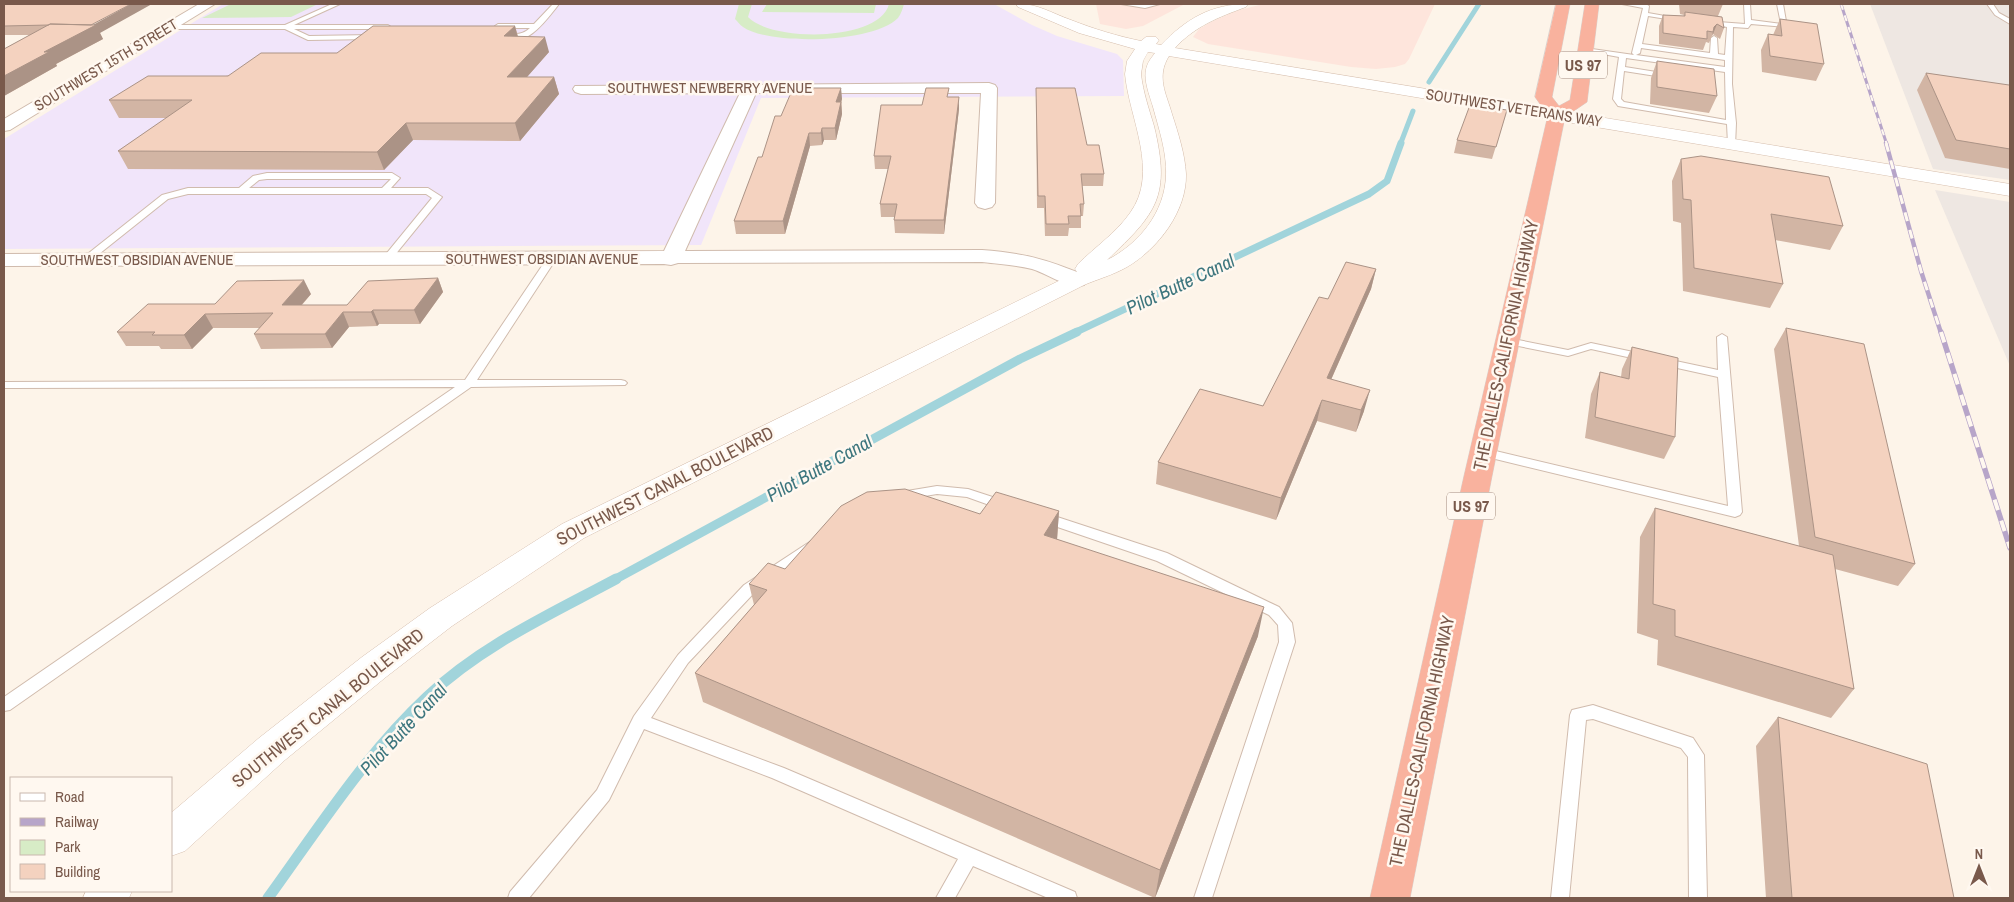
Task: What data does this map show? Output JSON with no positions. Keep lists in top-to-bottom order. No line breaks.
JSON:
{"streets":{"highway":["US 97","THE DALLES-CALIFORNIA HIGHWAY"],"main road":["SOUTHWEST VETERANS WAY","SOUTHWEST CANAL BOULEVARD"],"street":["SOUTHWEST 15TH STREET","SOUTHWEST NEWBERRY AVENUE","SOUTHWEST OBSIDIAN AVENUE"]},"crossings":[["US 97","SOUTHWEST VETERANS WAY"],["US 97","THE DALLES-CALIFORNIA HIGHWAY"],["SOUTHWEST VETERANS WAY","THE DALLES-CALIFORNIA HIGHWAY"],["SOUTHWEST VETERANS WAY","SOUTHWEST CANAL BOULEVARD"],["SOUTHWEST OBSIDIAN AVENUE","SOUTHWEST CANAL BOULEVARD"]],"water":["Pilot Butte Canal"],"legend":["Road","Railway","Park","Building"],"north":"top"}
